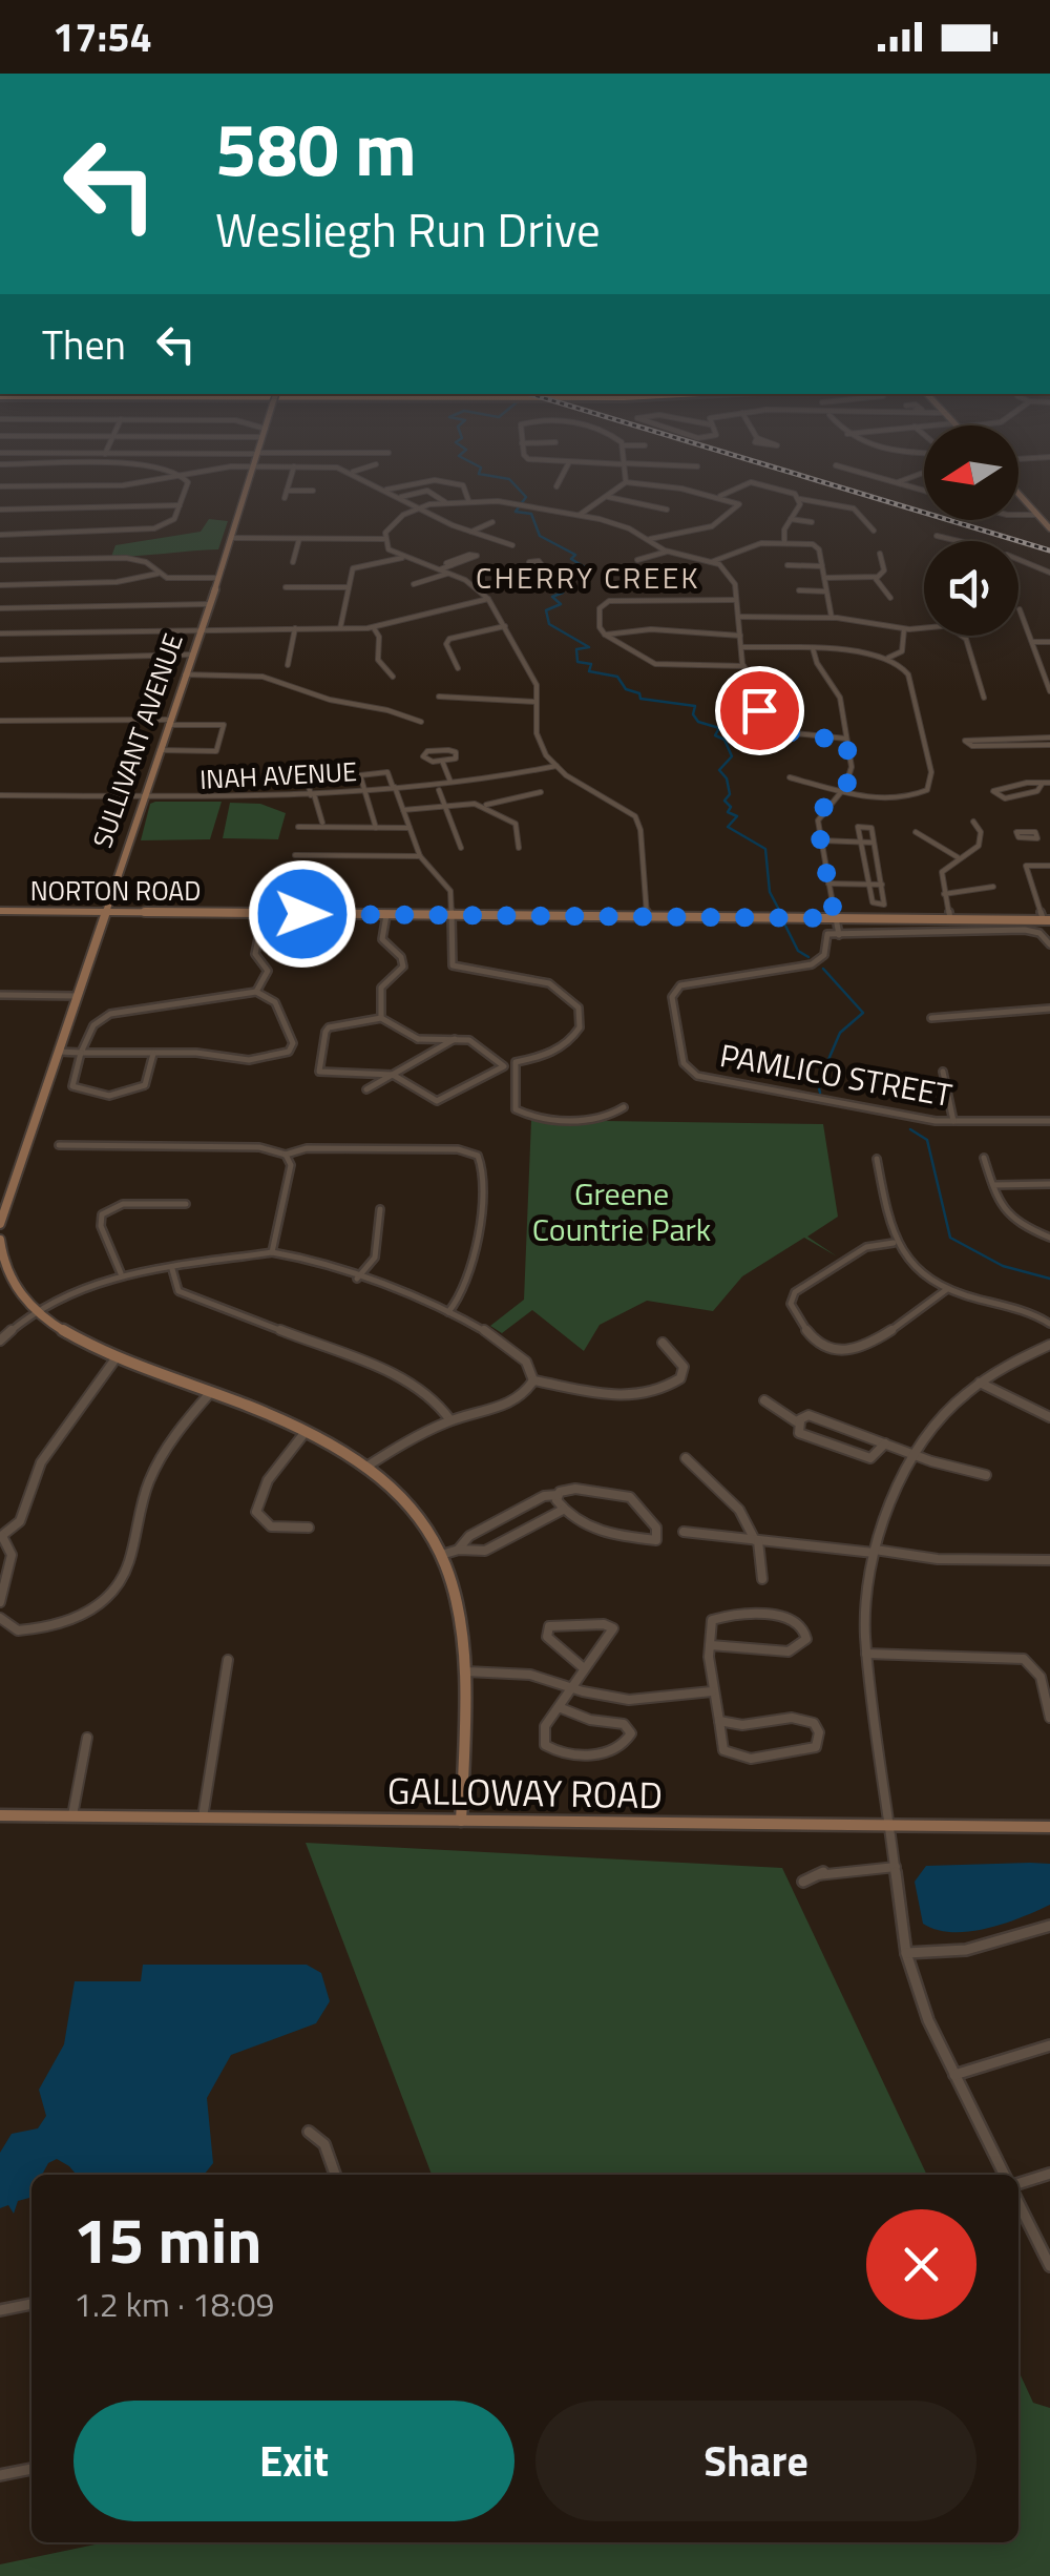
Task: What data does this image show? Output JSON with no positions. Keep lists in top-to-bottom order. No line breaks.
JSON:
{"streets":{"street":["SULLIVANT AVENUE","INAH AVENUE","NORTON ROAD","PAMLICO STREET","GALLOWAY ROAD"]},"crossings":[["SULLIVANT AVENUE","INAH AVENUE"],["SULLIVANT AVENUE","NORTON ROAD"]],"districts":["CHERRY CREEK"],"parks":["Greene Countrie Park"],"north":"left","page":{"status":"17:54","turn":["580 m","Wesliegh Run Drive"],"then":"Then","heading":["15 min","1.2 km · 18:09"],"buttons":["Exit","Share"]}}
